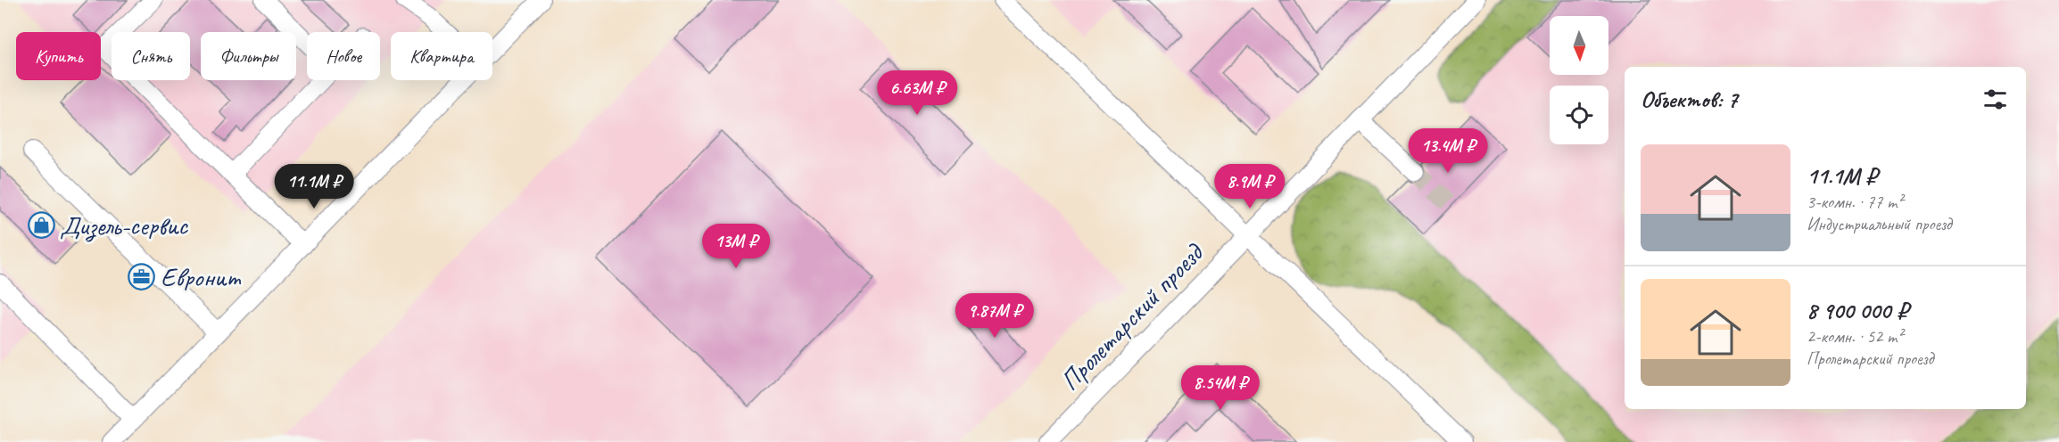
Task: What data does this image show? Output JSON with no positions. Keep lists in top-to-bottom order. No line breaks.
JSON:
{"streets":{"street":["Пролетарский проезд"]},"places":{"shop":["Дизель-сервис"],"office":["Евронит"]},"north":"bottom","page":{"chip":["Купить","Снять","Фильтры","Новое","Квартира"],"heading":"Объектов: 7","price":["6.63M ₽","13.4M ₽","11.1M ₽","8.9M ₽","13M ₽","9.87M ₽","8.54M ₽"],"list":[{"name":"11.1M ₽","note":"3-комн. · 77 m² · Индустриальный проезд"},{"name":"8 900 000 ₽","note":"2-комн. · 52 m² · Пролетарский проезд"}]}}
